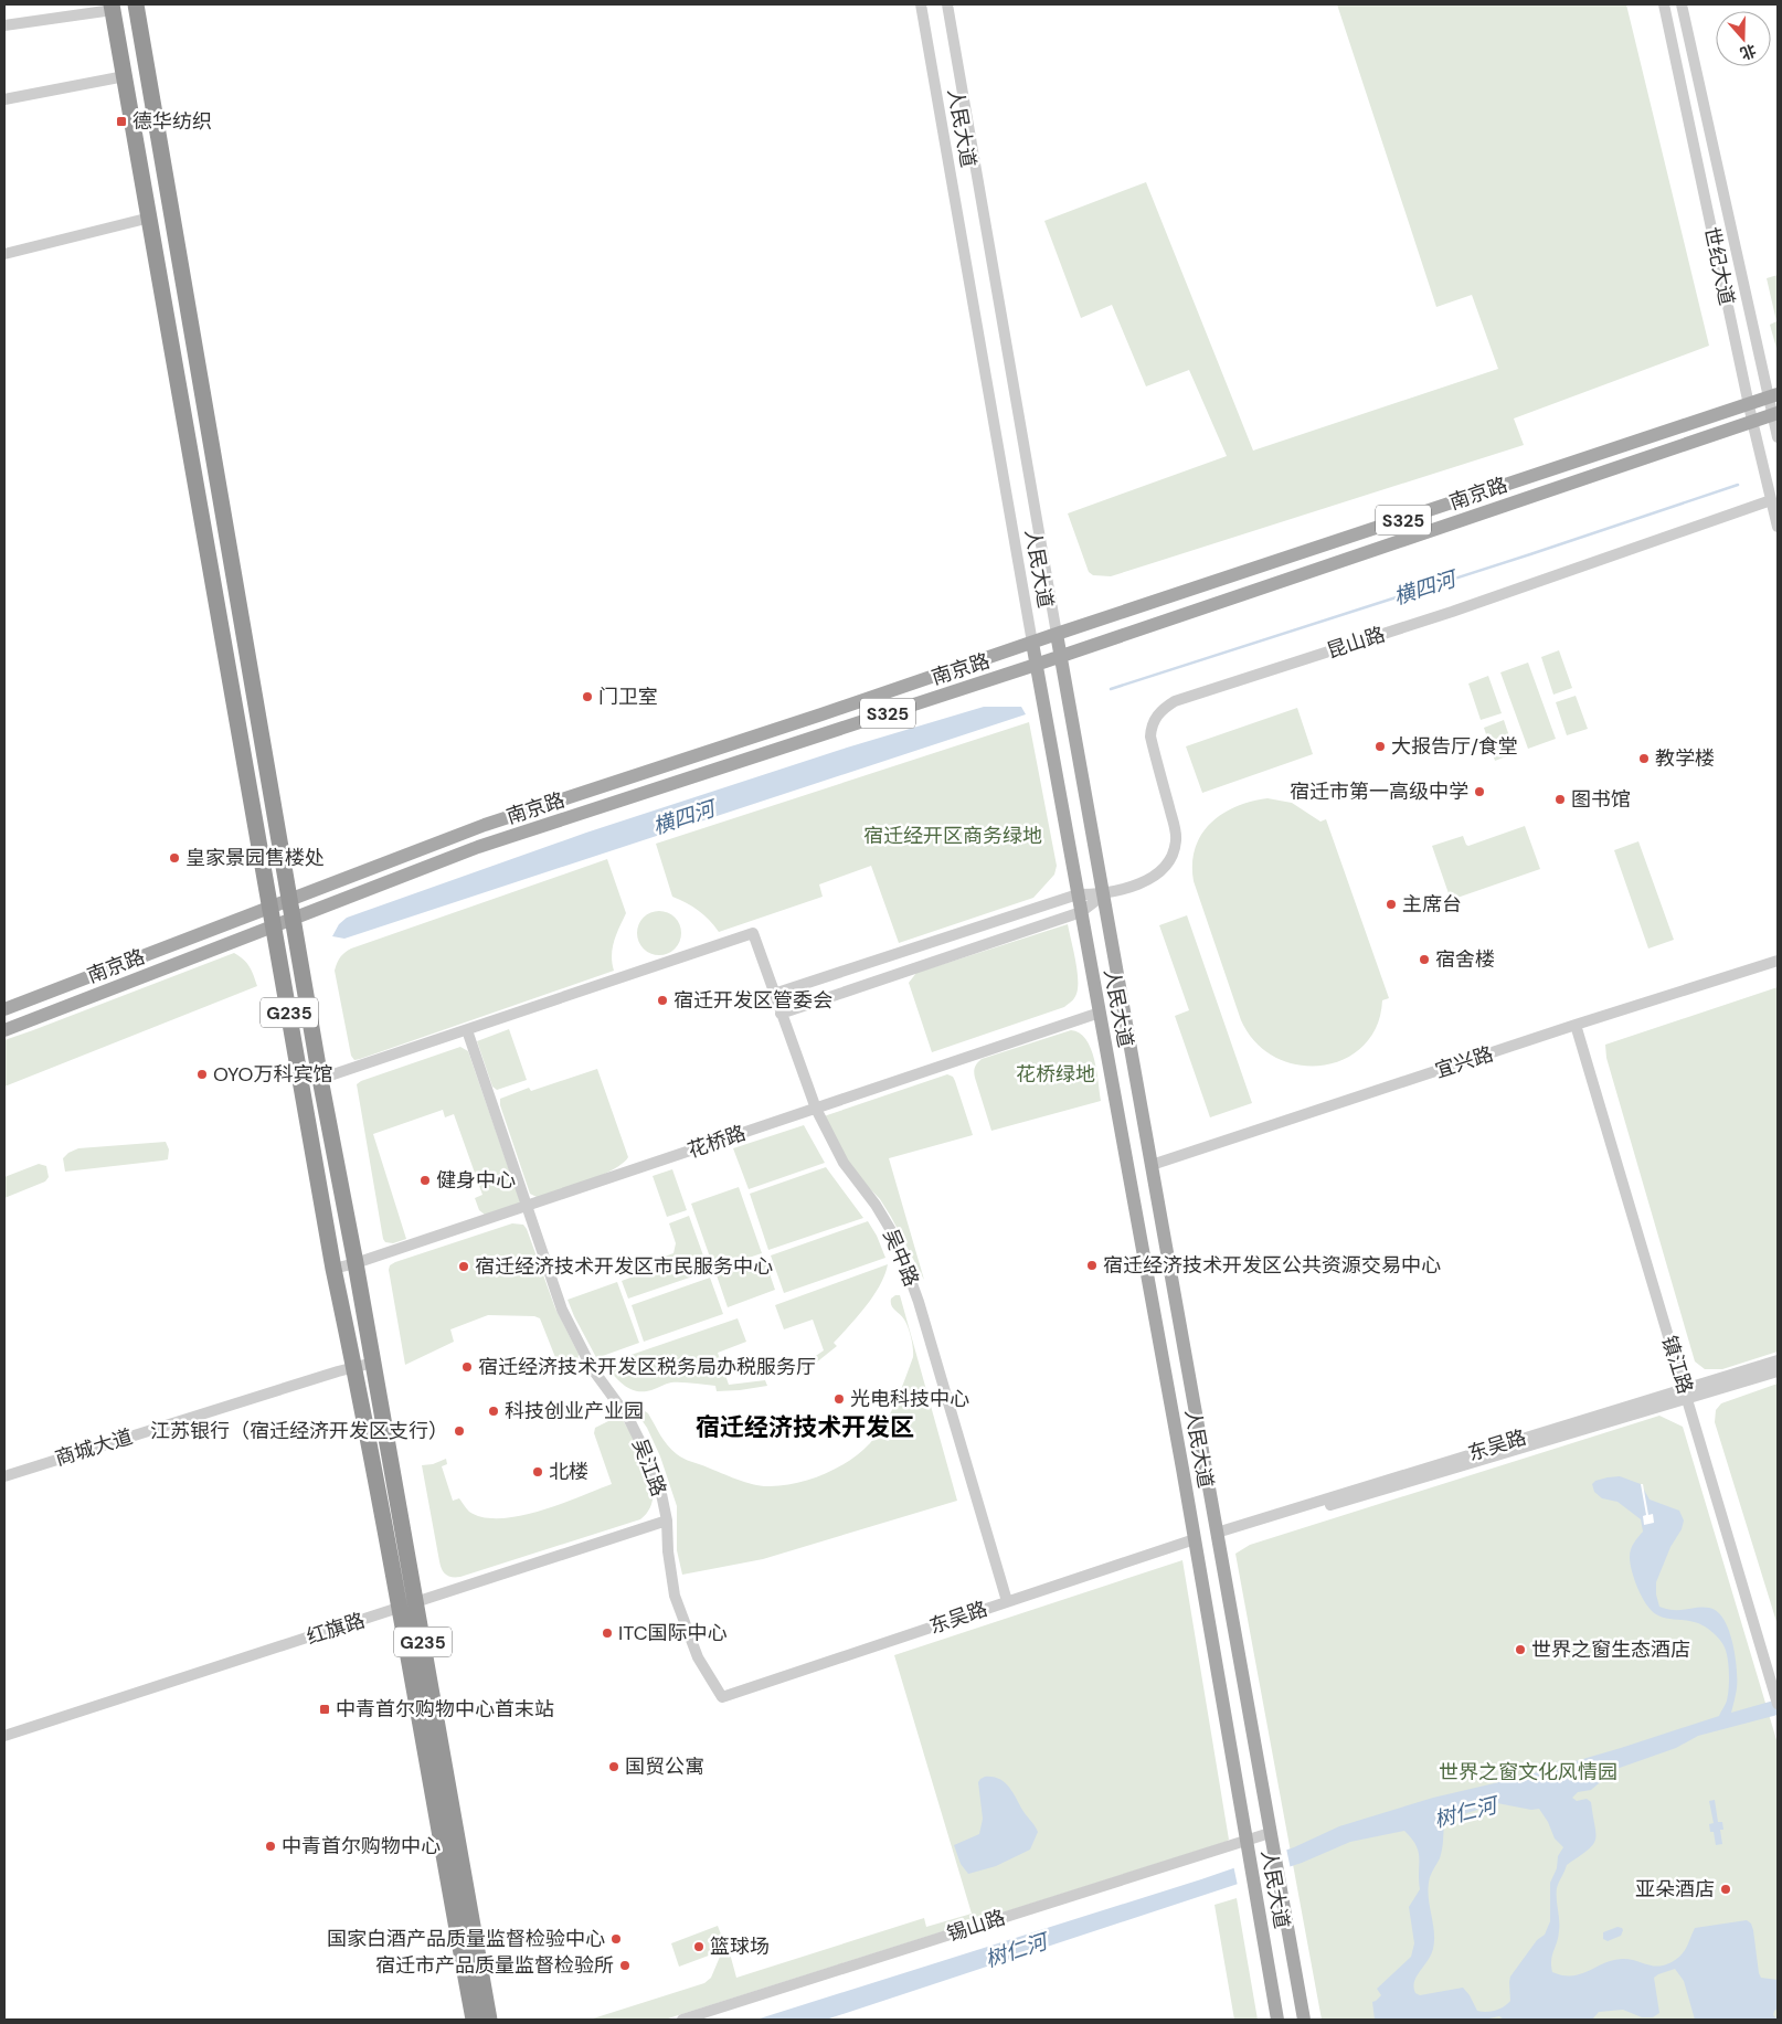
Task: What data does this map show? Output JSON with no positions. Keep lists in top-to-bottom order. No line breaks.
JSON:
{"streets":{"highway":["G235"],"main road":["人民大道","南京路","S325"],"street":["世纪大道","昆山路","宜兴路","花桥路","吴中路","镇江路","东吴路","商城大道","吴江路","红旗路","锡山路"]},"crossings":[["人民大道","南京路"],["人民大道","昆山路"],["人民大道","宜兴路"],["人民大道","花桥路"],["人民大道","东吴路"],["人民大道","锡山路"],["世纪大道","南京路"],["世纪大道","昆山路"],["南京路","G235"],["G235","花桥路"],["G235","商城大道"],["G235","红旗路"],["宜兴路","镇江路"],["花桥路","吴中路"],["花桥路","吴江路"],["吴中路","东吴路"],["吴中路","吴江路"],["镇江路","东吴路"],["东吴路","吴江路"],["吴江路","红旗路"]],"districts":["宿迁经济技术开发区"],"water":["横四河","树仁河"],"parks":["宿迁经开区商务绿地","花桥绿地","世界之窗文化风情园"],"places":{"transit":["德华纺织","中青首尔购物中心首末站"],"other":["门卫室","大报告厅/食堂","教学楼","宿迁市第一高级中学","图书馆","皇家景园售楼处","主席台","宿舍楼","宿迁开发区管委会","OYO万科宾馆","健身中心","宿迁经济技术开发区公共资源交易中心","宿迁经济技术开发区市民服务中心","宿迁经济技术开发区税务局办税服务厅","光电科技中心","科技创业产业园","江苏银行（宿迁经济开发区支行）","北楼","ITC国际中心","世界之窗生态酒店","国贸公寓","中青首尔购物中心","亚朵酒店","国家白酒产品质量监督检验中心","篮球场","宿迁市产品质量监督检验所"]},"north":"bottom"}
